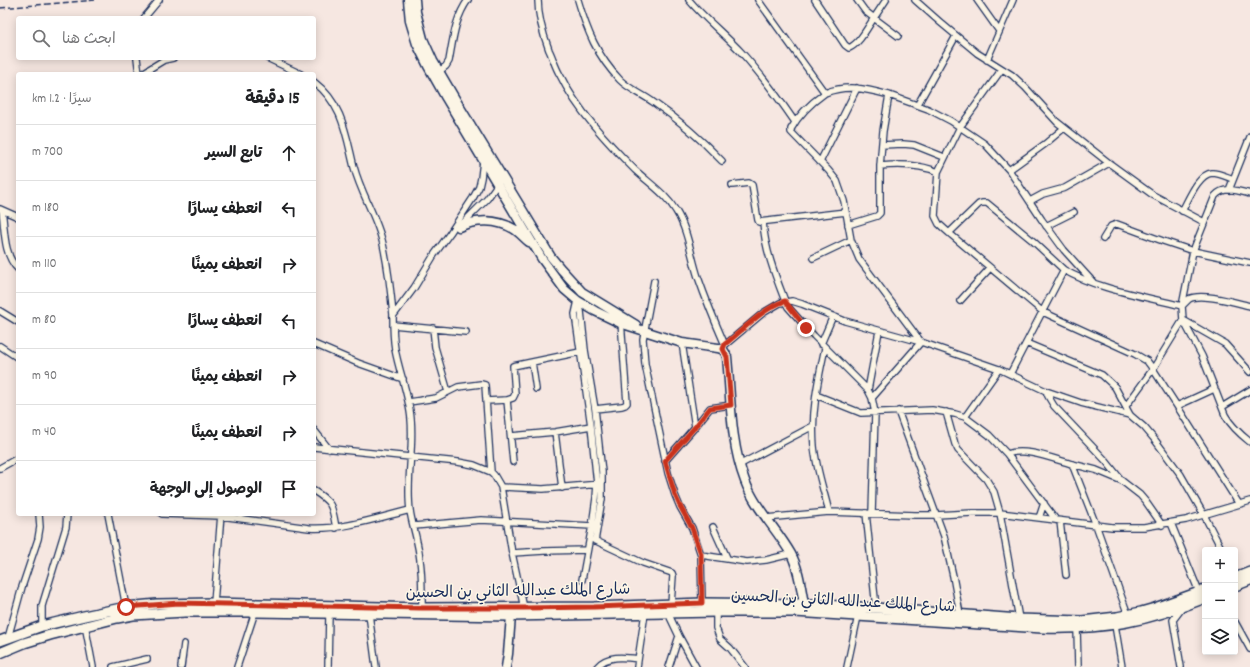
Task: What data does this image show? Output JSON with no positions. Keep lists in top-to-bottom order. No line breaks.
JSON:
{"streets":{"main road":["شارع الملك عبدالله الثاني بن الحسين"]},"page":{"search":"ابحث هنا","heading":["15 دقيقة","سيرًا · 1.2 km"],"list":[["تابع السير","700 m"],["انعطف يسارًا","180 m"],["انعطف يمينًا","110 m"],["انعطف يسارًا","80 m"],["انعطف يمينًا","90 m"],["انعطف يمينًا","40 m"],"الوصول إلى الوجهة"],"map_buttons":["+","−"]}}
